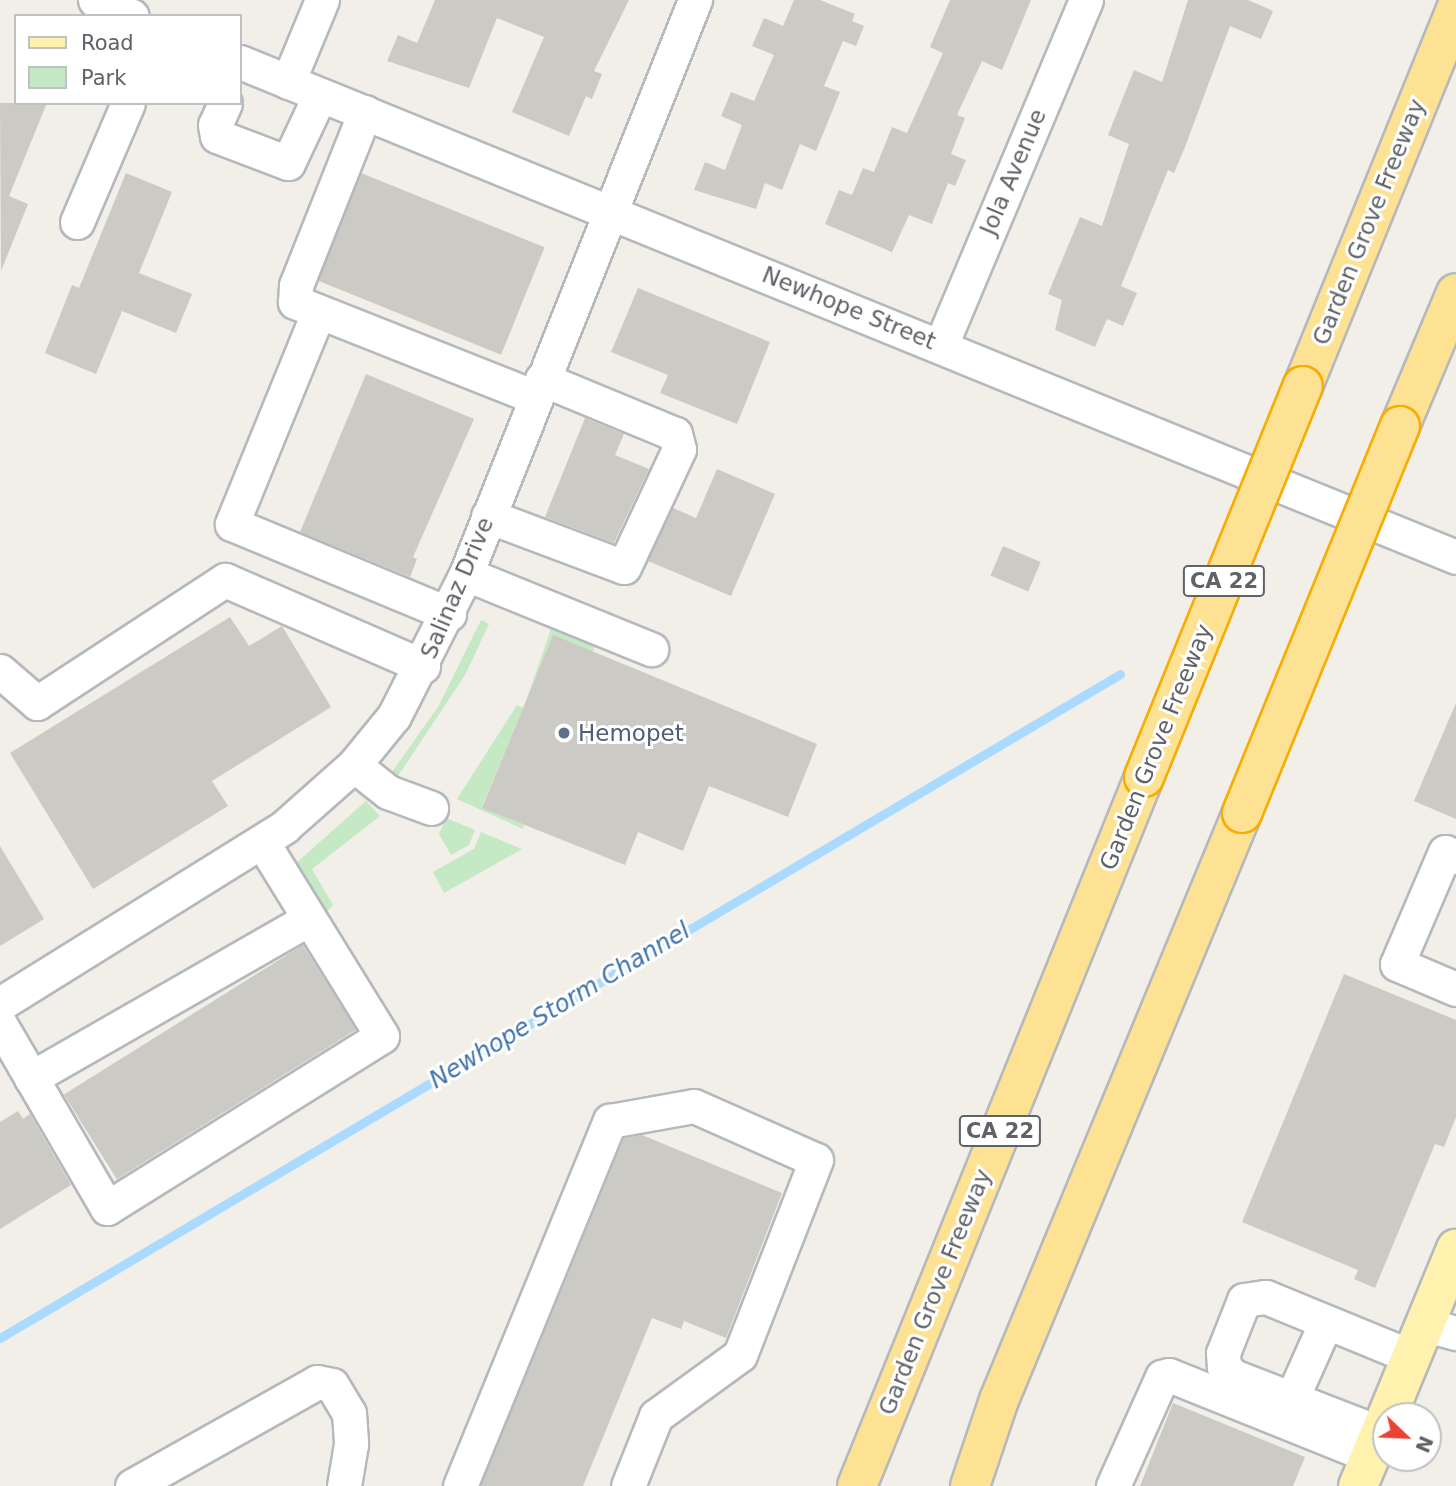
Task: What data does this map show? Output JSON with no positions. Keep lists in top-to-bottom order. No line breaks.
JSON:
{"streets":{"highway":["Garden Grove Freeway","CA 22"],"street":["Jola Avenue","Newhope Street","Salinaz Drive"]},"crossings":[["Jola Avenue","Newhope Street"],["Newhope Street","Salinaz Drive"]],"water":["Newhope Storm Channel"],"places":["Hemopet"],"legend":["Road","Park"],"north":"bottom right"}
